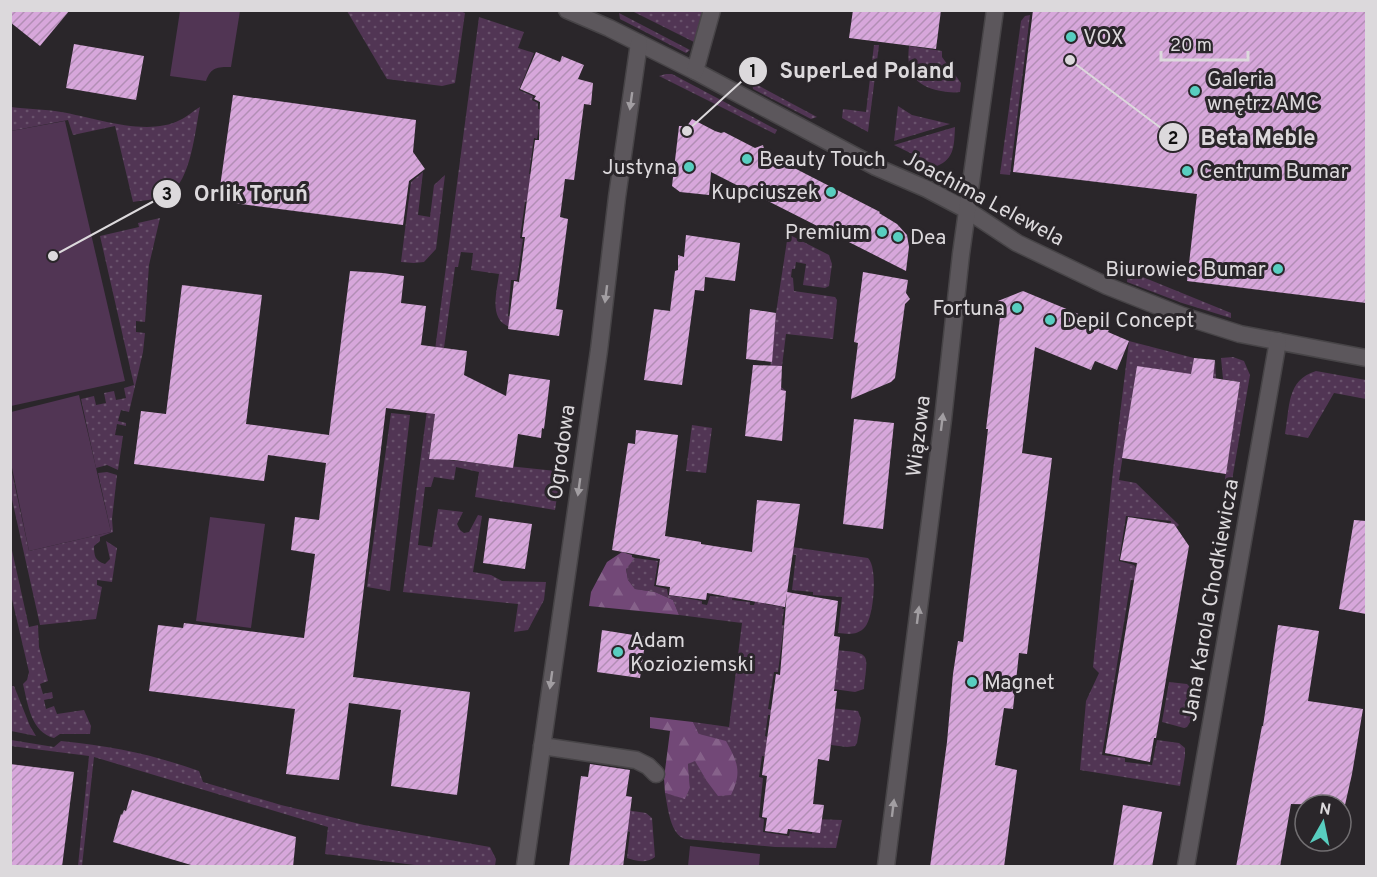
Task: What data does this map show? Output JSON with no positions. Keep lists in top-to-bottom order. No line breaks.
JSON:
{"streets":{"street":["Joachima Lelewela","Wiązowa","Ogrodowa","Jana Karola Chodkiewicza"]},"crossings":[["Joachima Lelewela","Wiązowa"],["Joachima Lelewela","Ogrodowa"],["Joachima Lelewela","Jana Karola Chodkiewicza"]],"one_way":["Wiązowa","Ogrodowa"],"places":["VOX","Beta Meble","Galeria wnętrz AMC","SuperLed Poland","Beauty Touch","Justyna","Centrum Bumar","Kupciuszek","Premium","Dea","Orlik Toruń","Biurowiec Bumar","Fortuna","Depil Concept","Adam Kozioziemski","Magnet"],"scale_bar":"20 m","north":"top"}
